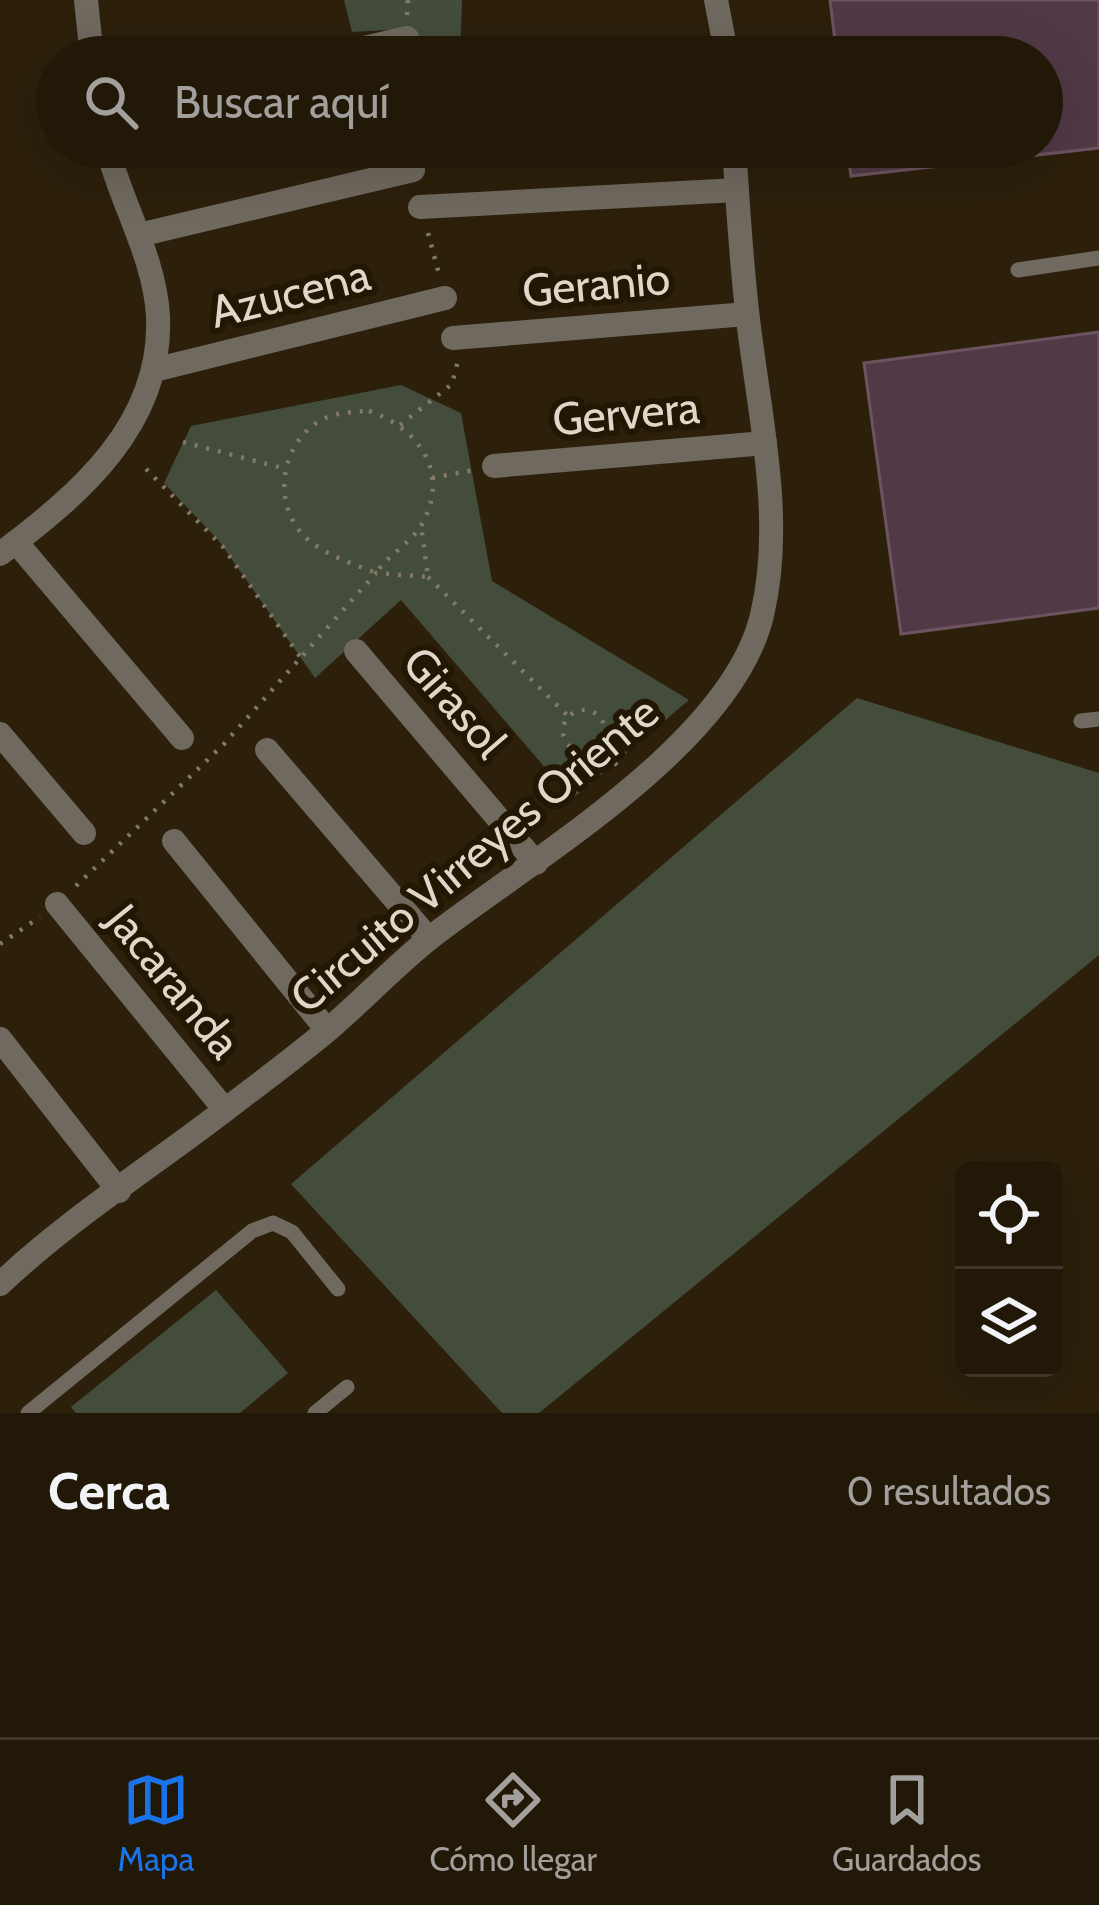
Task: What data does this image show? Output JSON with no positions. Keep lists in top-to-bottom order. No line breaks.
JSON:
{"streets":{"street":["Geranio","Azucena","Gervera","Girasol","Circuito Virreyes Oriente","Jacaranda"]},"crossings":[["Geranio","Circuito Virreyes Oriente"],["Gervera","Circuito Virreyes Oriente"],["Girasol","Circuito Virreyes Oriente"],["Circuito Virreyes Oriente","Jacaranda"]],"page":{"search":"Buscar aquí","heading":["Cerca","0 resultados"],"nav":["Mapa","Cómo llegar","Guardados"]}}
